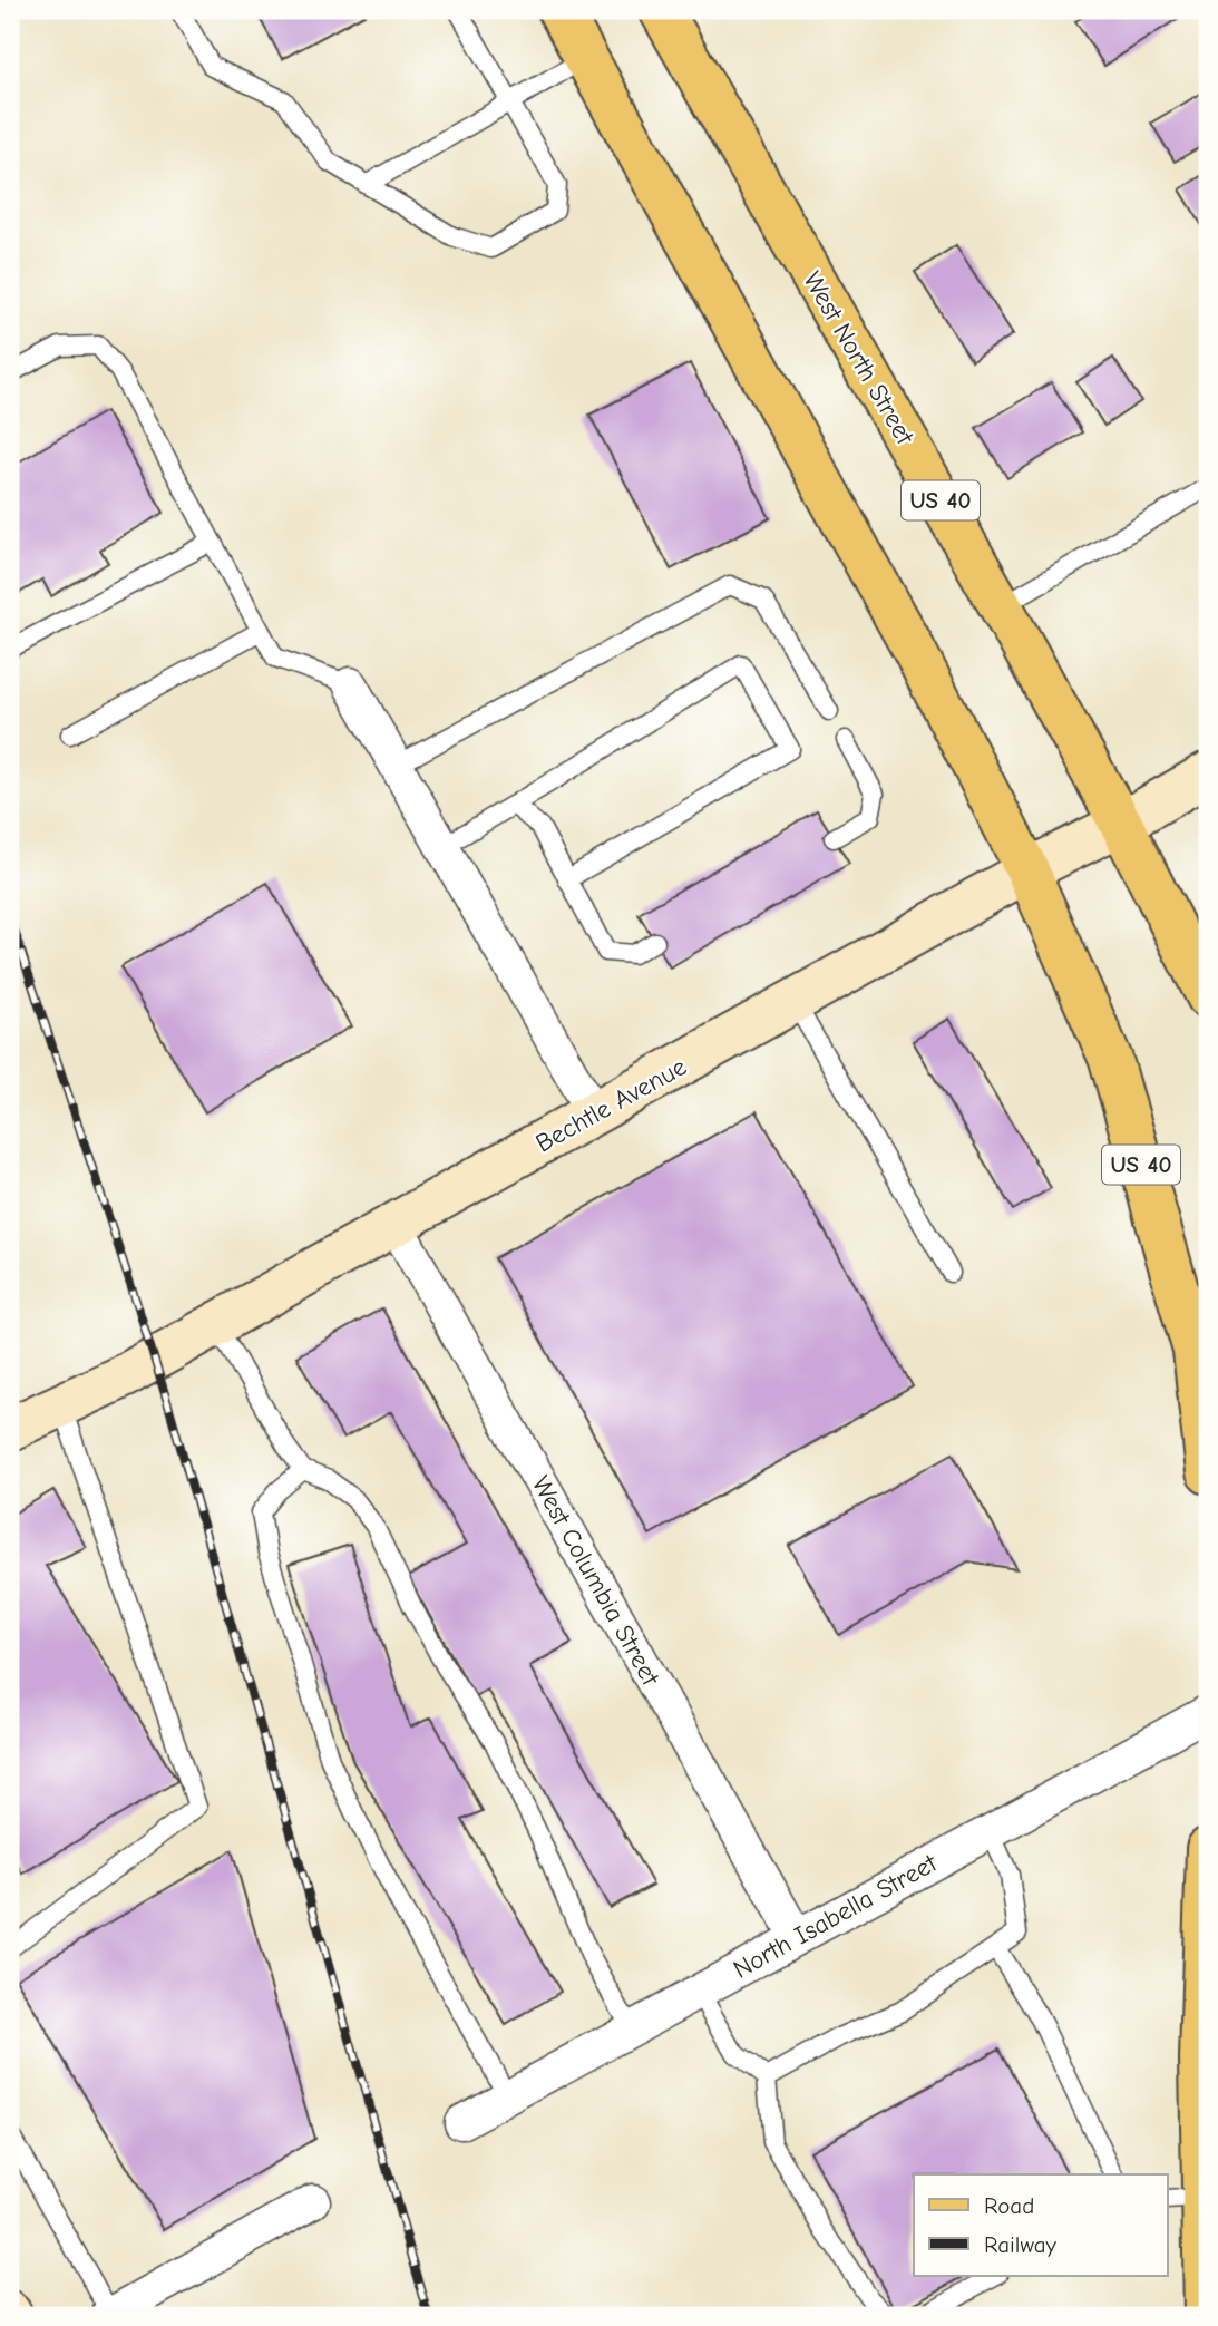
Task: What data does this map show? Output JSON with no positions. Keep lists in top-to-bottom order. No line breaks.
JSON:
{"streets":{"main road":["West North Street","US 40","Bechtle Avenue"],"street":["West Columbia Street","North Isabella Street"]},"crossings":[["West North Street","Bechtle Avenue"],["US 40","Bechtle Avenue"],["Bechtle Avenue","West Columbia Street"],["West Columbia Street","North Isabella Street"]],"legend":["Road","Railway"]}
